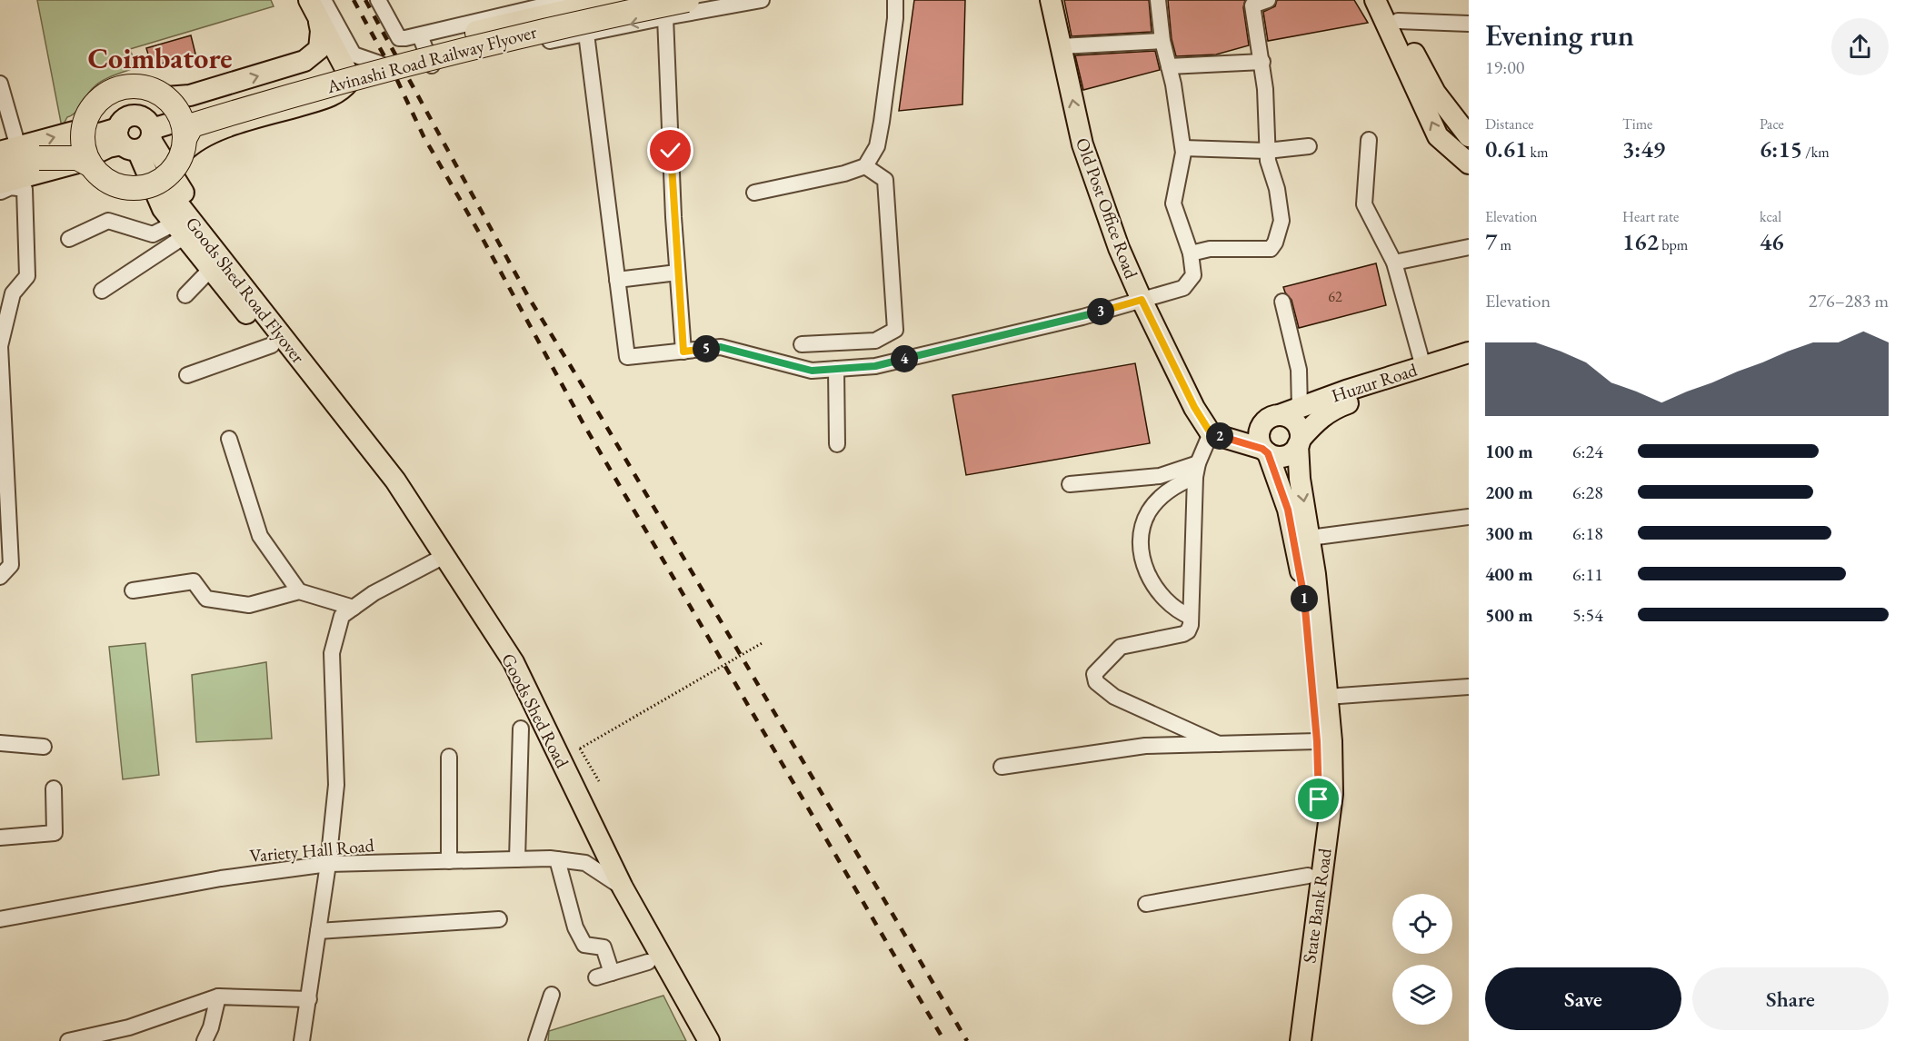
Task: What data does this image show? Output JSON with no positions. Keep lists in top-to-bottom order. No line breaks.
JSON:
{"streets":{"highway":["Avinashi Road Railway Flyover"],"main road":["Old Post Office Road","Goods Shed Road Flyover","Huzur Road","Goods Shed Road","State Bank Road"],"street":["Variety Hall Road"]},"crossings":[["Avinashi Road Railway Flyover","Goods Shed Road Flyover"],["Goods Shed Road Flyover","Goods Shed Road"],["Huzur Road","State Bank Road"],["Goods Shed Road","Variety Hall Road"]],"one_way":["Old Post Office Road"],"districts":["Coimbatore"],"house_numbers":["62"],"page":{"heading":["Evening run","19:00"],"stats":[["Distance","0.61 km"],["Time","3:49"],["Pace","6:15 /km"],["Elevation","7 m"],["Heart rate","162 bpm"],["kcal","46"]],"chart":["Elevation","276–283 m"],"pins":["3","5","4","2","1"],"list":[{"name":"100 m","note":"6:24"},{"name":"200 m","note":"6:28"},{"name":"300 m","note":"6:18"},{"name":"400 m","note":"6:11"},{"name":"500 m","note":"5:54"}],"buttons":["Save","Share"]}}
